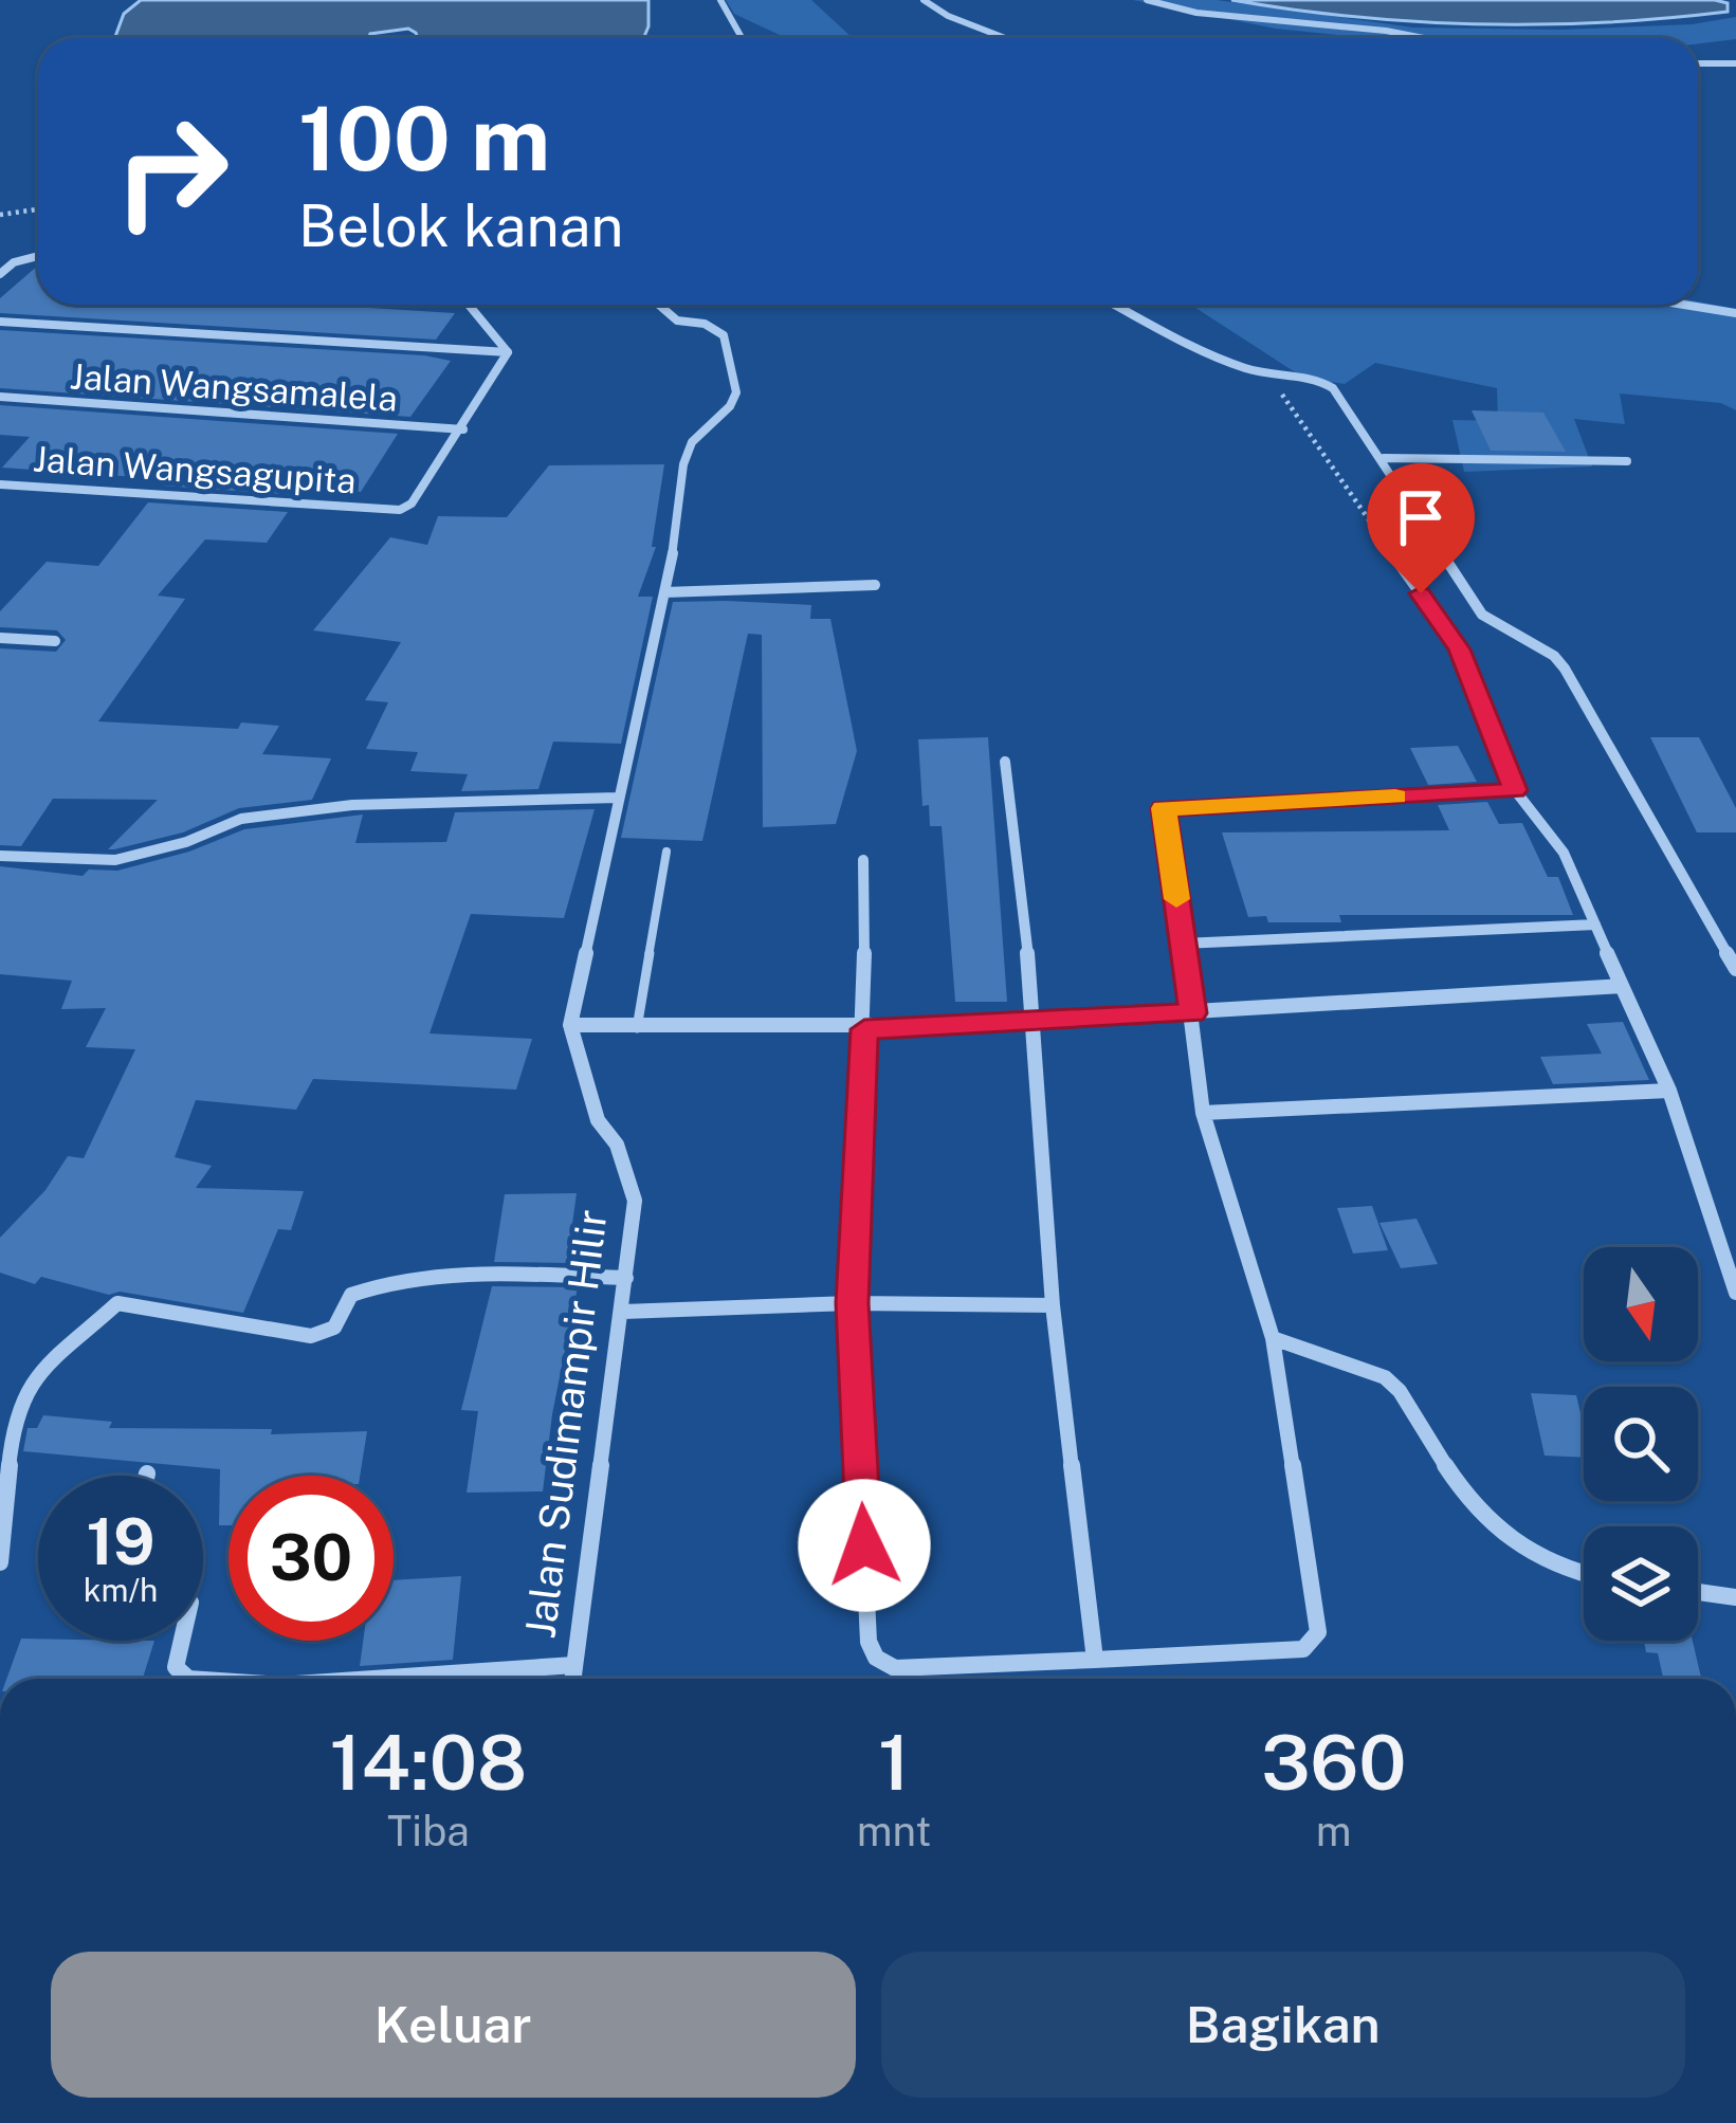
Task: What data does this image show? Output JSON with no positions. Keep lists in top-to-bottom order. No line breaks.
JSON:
{"streets":{"street":["Jalan Wangsamalela","Jalan Wangsagupita","Jalan Sudimampir Hilir"]},"crossings":[["Jalan Wangsamalela","Jalan Wangsagupita"]],"north":"bottom","page":{"turn":["100 m","Belok kanan"],"speed":"19 km/h","limit":"30","eta":["14:08","Tiba","1","mnt","360","m"],"buttons":["Keluar","Bagikan"]}}
